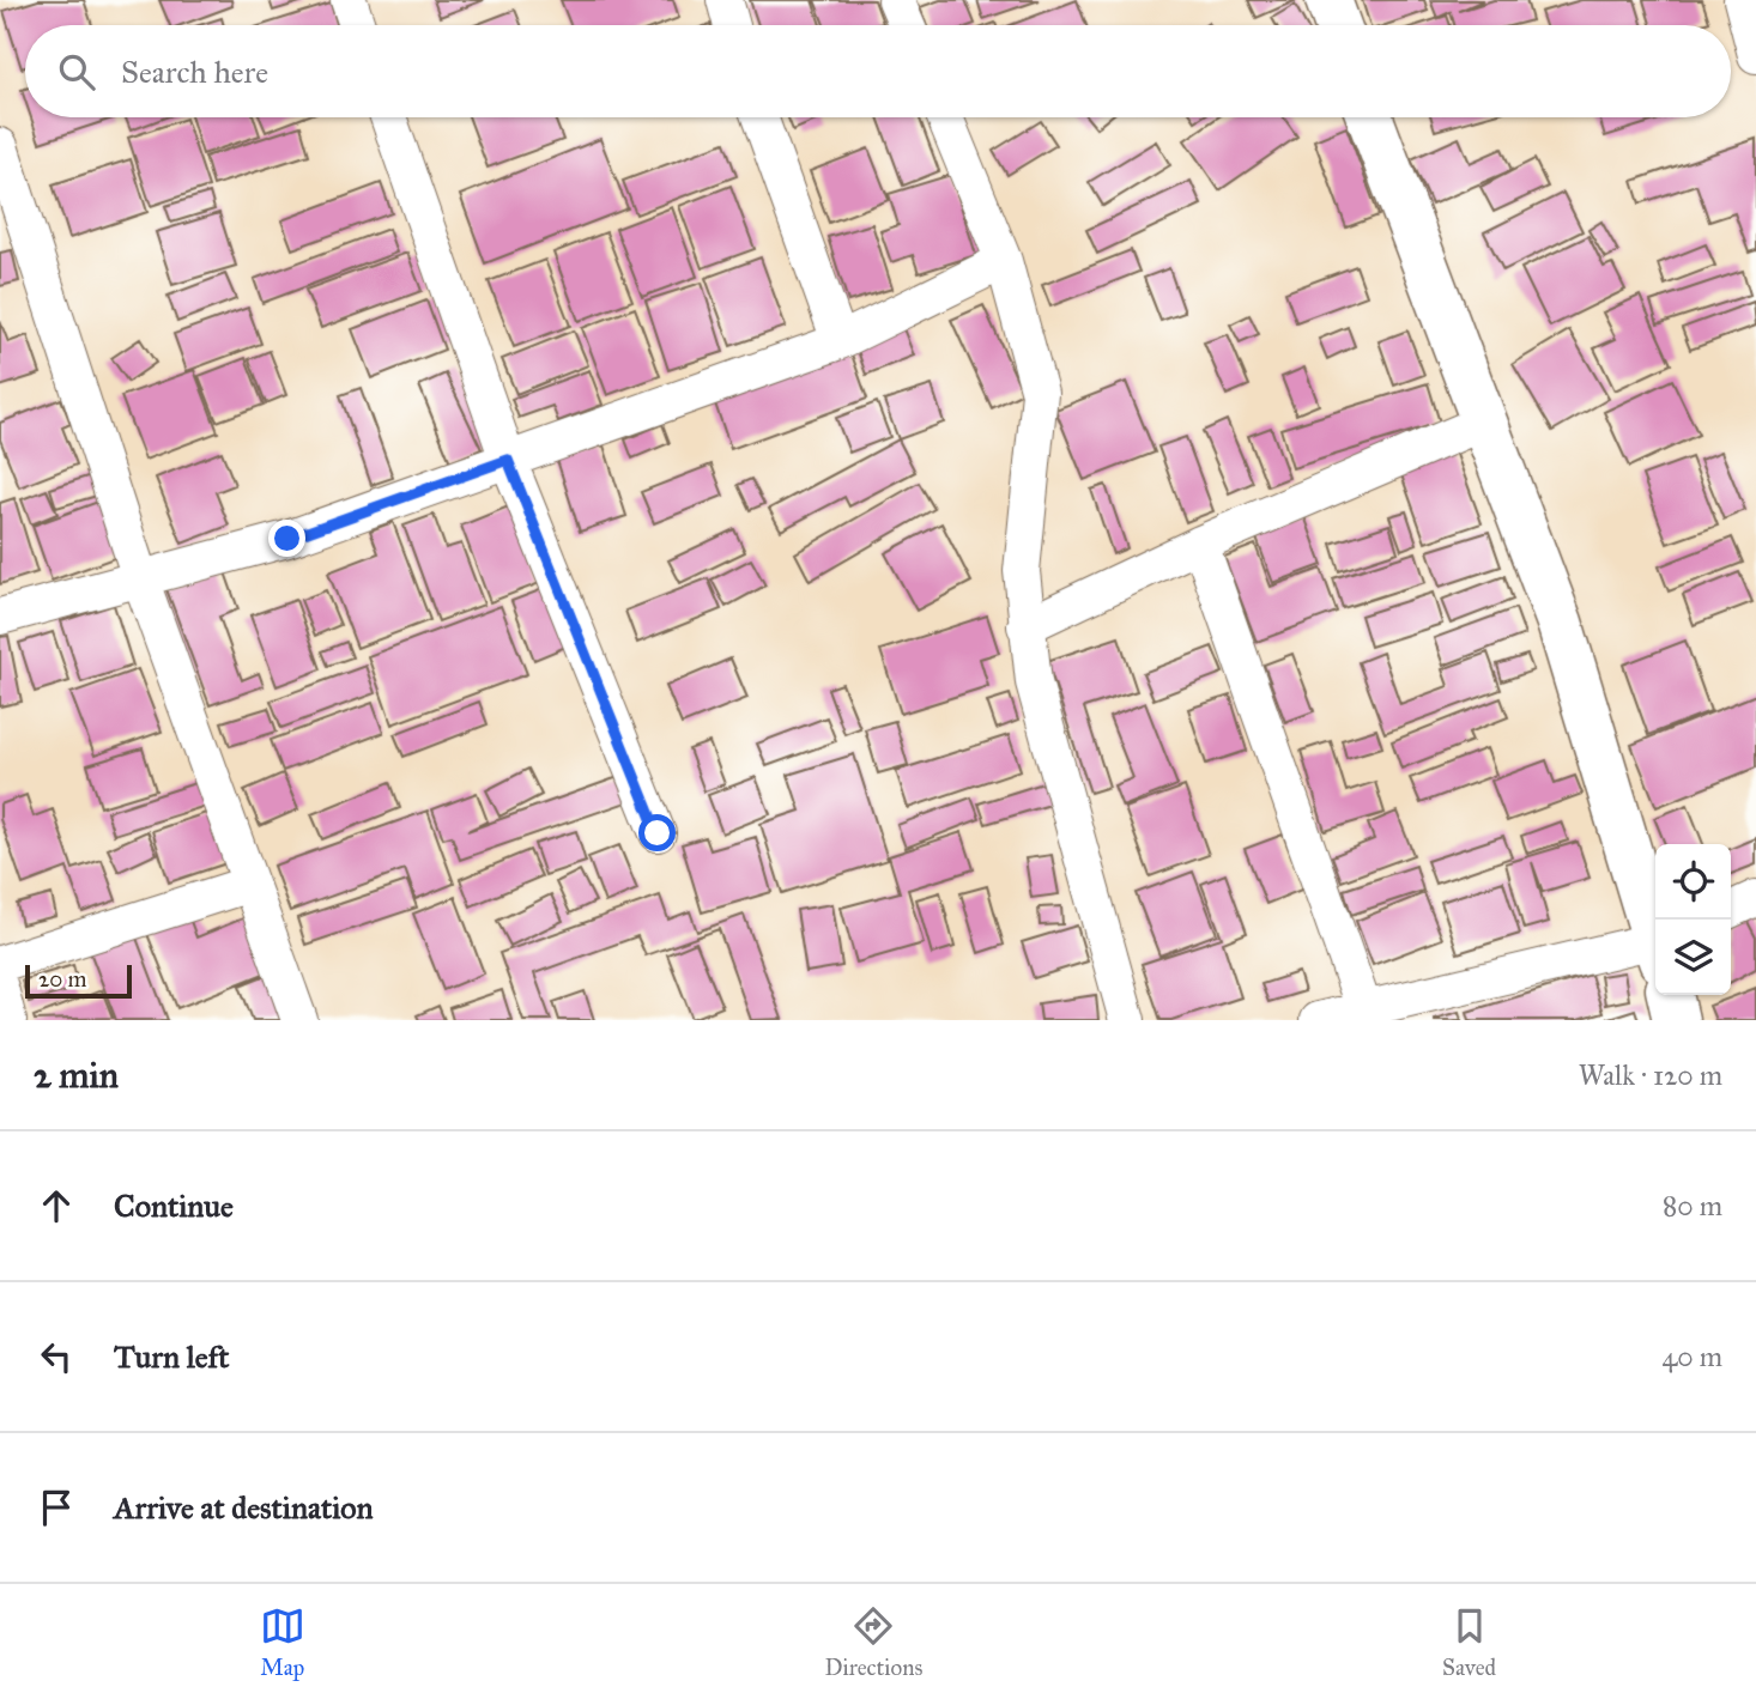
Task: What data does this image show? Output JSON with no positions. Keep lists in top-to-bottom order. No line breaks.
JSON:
{"scale_bar":"20 m","page":{"search":"Search here","scale":"20 m","heading":["2 min","Walk · 120 m"],"list":[["Continue","80 m"],["Turn left","40 m"],"Arrive at destination"],"nav":["Map","Directions","Saved"]}}
